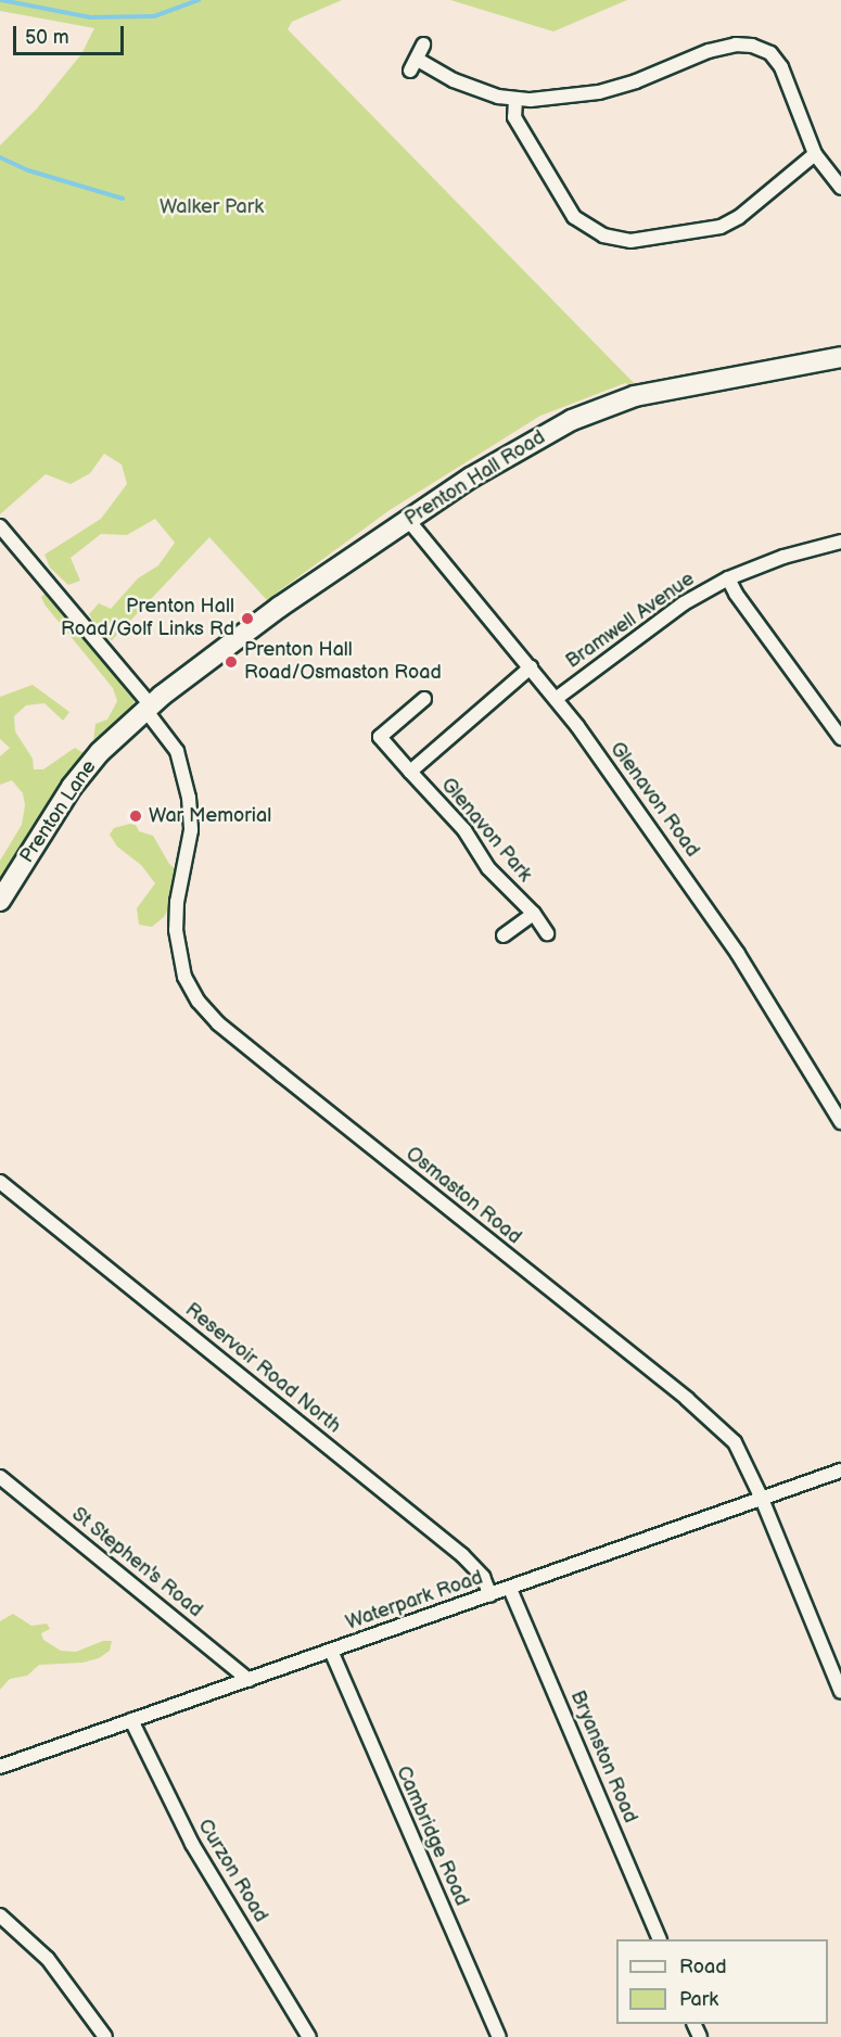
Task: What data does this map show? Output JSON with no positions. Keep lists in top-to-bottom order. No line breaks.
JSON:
{"streets":{"street":["Prenton Hall Road","Bramwell Avenue","Glenavon Road","Prenton Lane","Glenavon Park","Osmaston Road","Reservoir Road North","St Stephen's Road","Waterpark Road","Bryanston Road","Cambridge Road","Curzon Road"]},"crossings":[["Prenton Hall Road","Glenavon Road"],["Prenton Hall Road","Prenton Lane"],["Prenton Hall Road","Osmaston Road"],["Bramwell Avenue","Glenavon Road"],["Prenton Lane","Osmaston Road"],["Osmaston Road","Waterpark Road"],["Reservoir Road North","Waterpark Road"],["St Stephen's Road","Waterpark Road"],["Waterpark Road","Bryanston Road"],["Waterpark Road","Cambridge Road"],["Waterpark Road","Curzon Road"]],"parks":["Walker Park"],"places":["Prenton Hall Road/Golf Links Rd","Prenton Hall Road/Osmaston Road","War Memorial"],"legend":["Road","Park"],"scale_bar":"50 m"}
